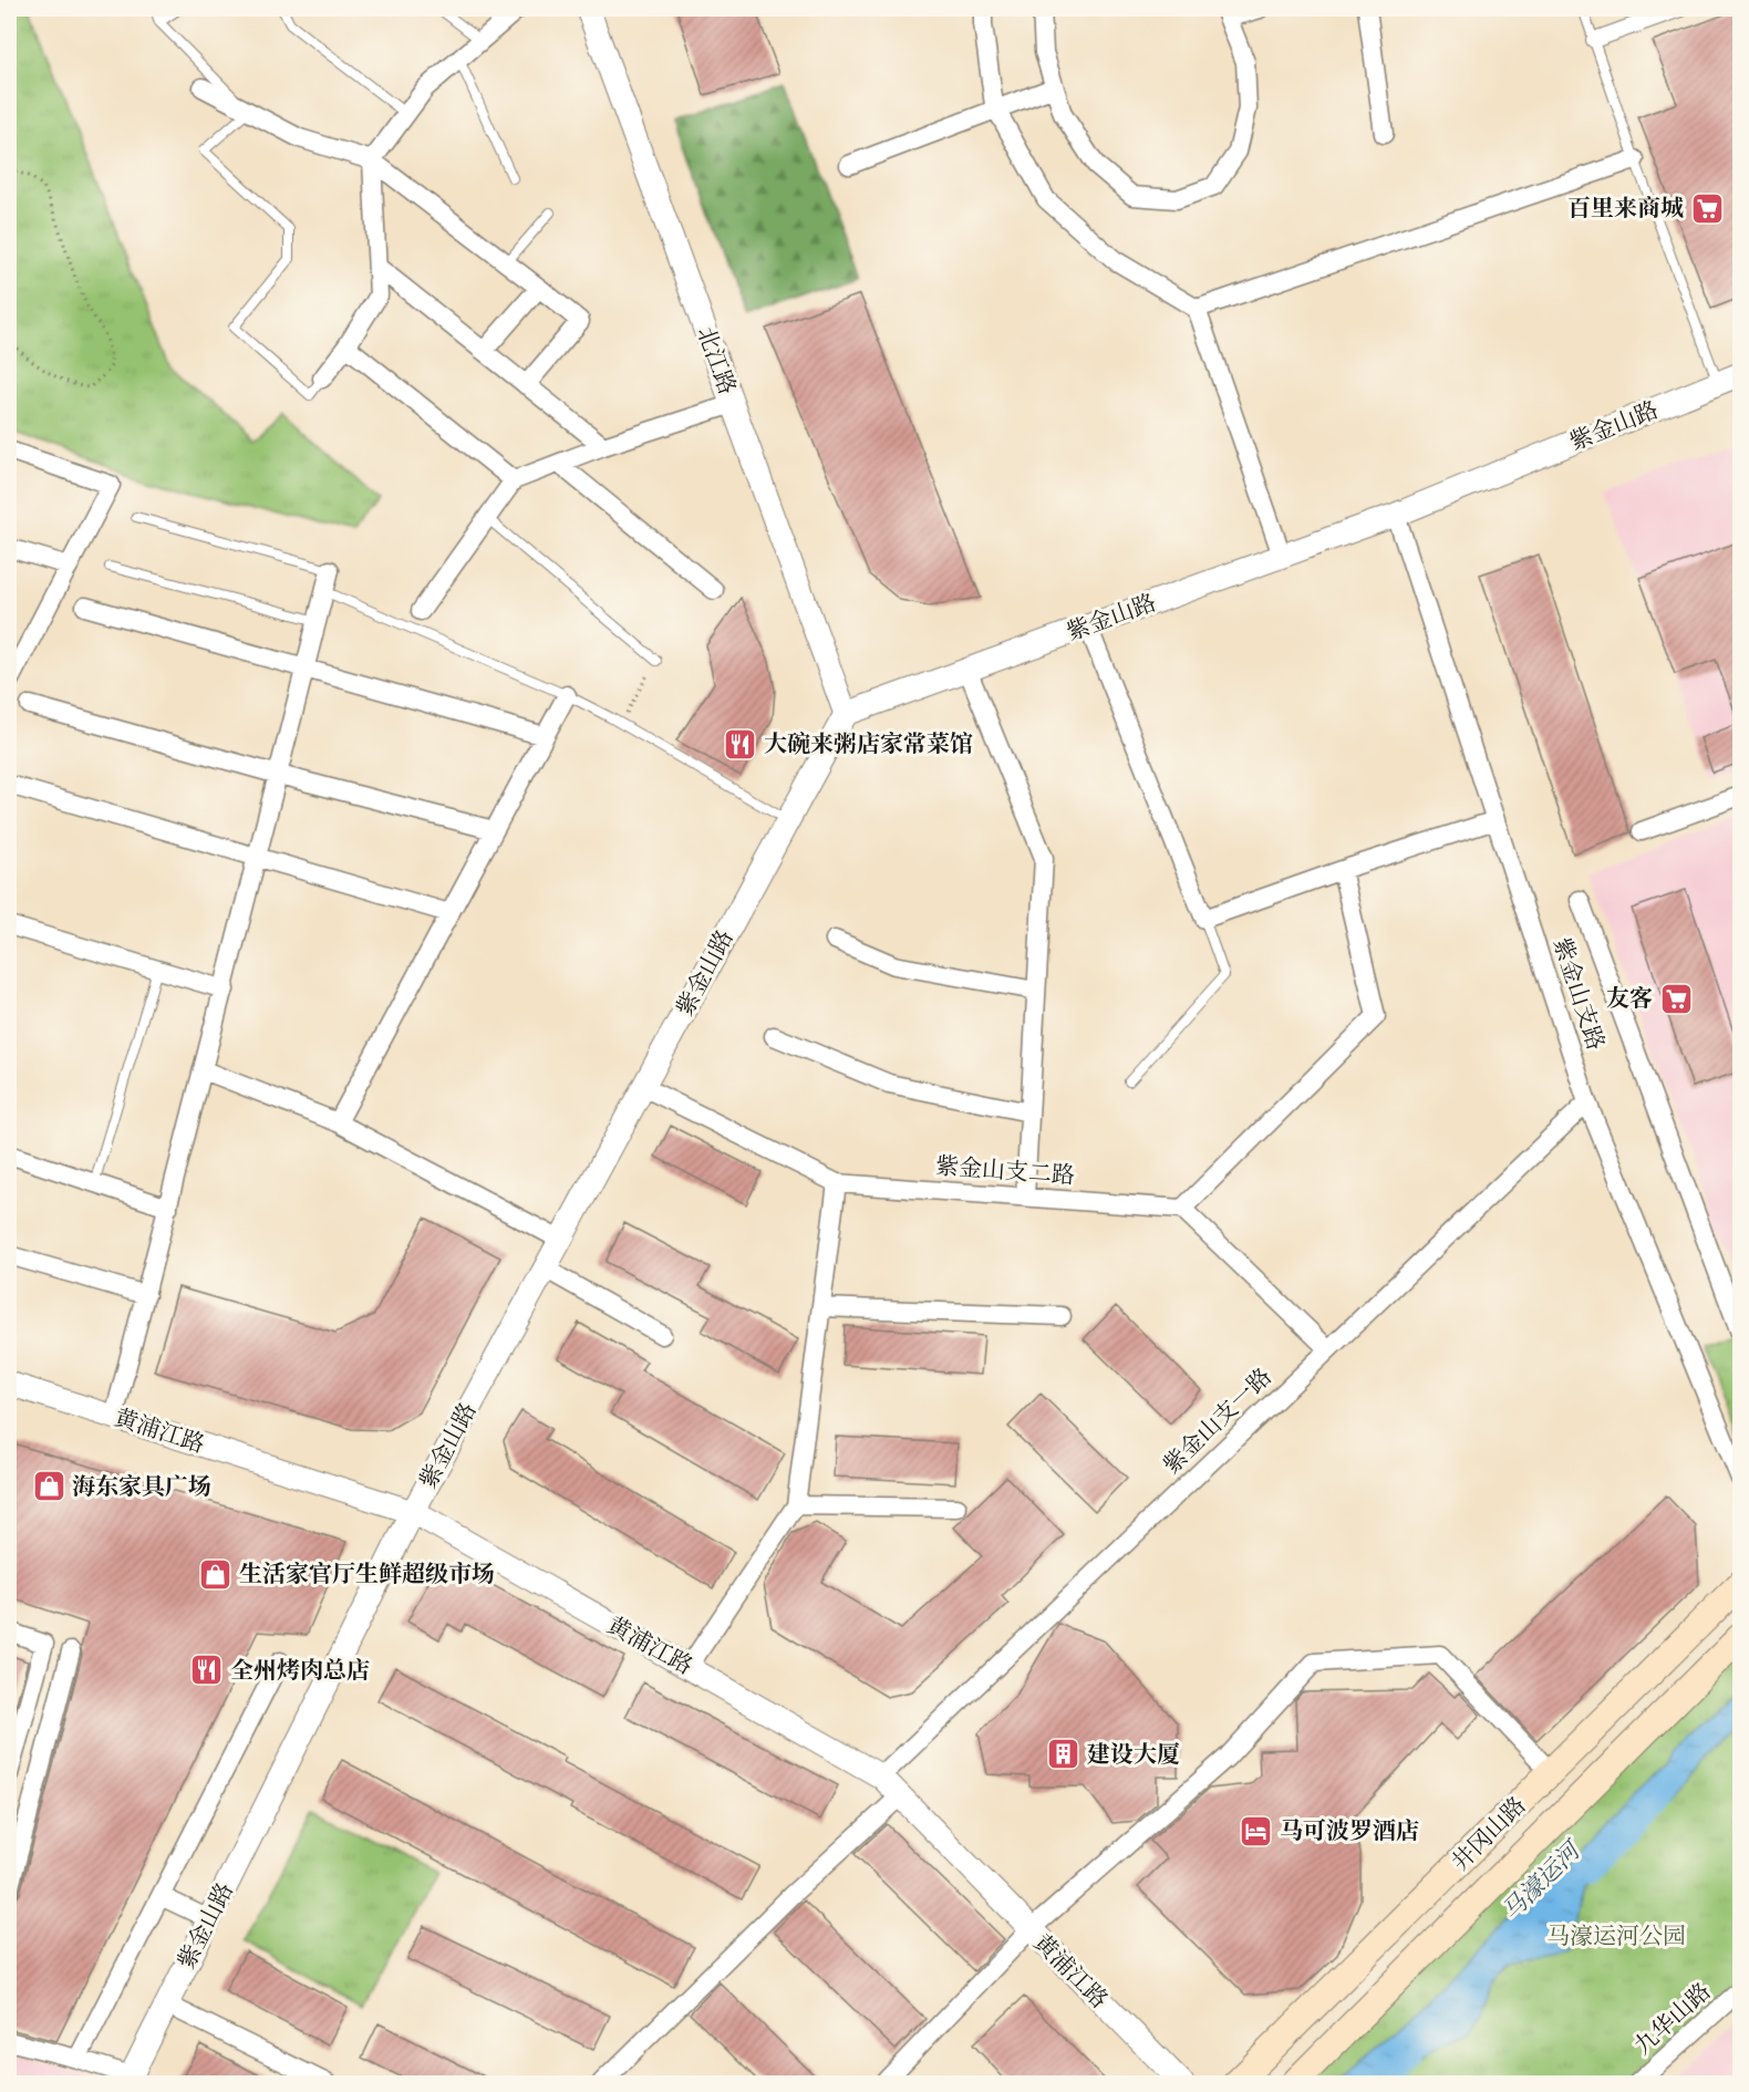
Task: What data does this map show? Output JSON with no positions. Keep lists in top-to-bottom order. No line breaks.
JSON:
{"streets":{"main road":["井冈山路"],"street":["北江路","紫金山路","紫金山支路","紫金山支二路","紫金山支一路","黄浦江路","九华山路"]},"crossings":[["北江路","紫金山路"],["紫金山路","紫金山支路"],["紫金山路","紫金山支二路"],["紫金山路","黄浦江路"],["紫金山支路","紫金山支一路"],["紫金山支一路","黄浦江路"]],"water":["马濠运河"],"parks":["马濠运河公园"],"places":{"supermarket":["百里来商城","友客"],"restaurant":["大碗来粥店家常菜馆","全州烤肉总店"],"shop":["海东家具广场","生活家官厅生鲜超级市场"],"building":["建设大厦"],"hotel":["马可波罗酒店"]}}
